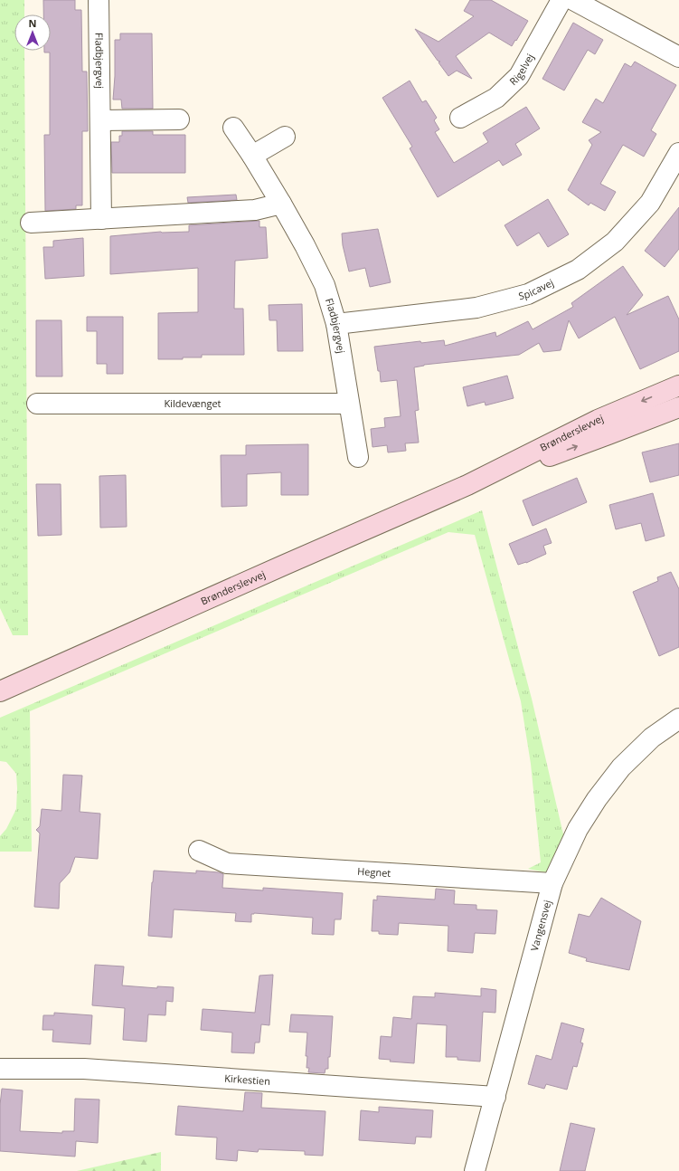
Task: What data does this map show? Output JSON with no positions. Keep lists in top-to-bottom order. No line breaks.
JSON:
{"streets":{"main road":["Brønderslevvej"],"street":["Fladbjergvej","Rigelvej","Spicavej","Kildevænget","Hegnet","Vangensvej","Kirkestien"]},"crossings":[["Fladbjergvej","Spicavej"],["Fladbjergvej","Kildevænget"],["Hegnet","Vangensvej"],["Vangensvej","Kirkestien"]],"north":"top"}
